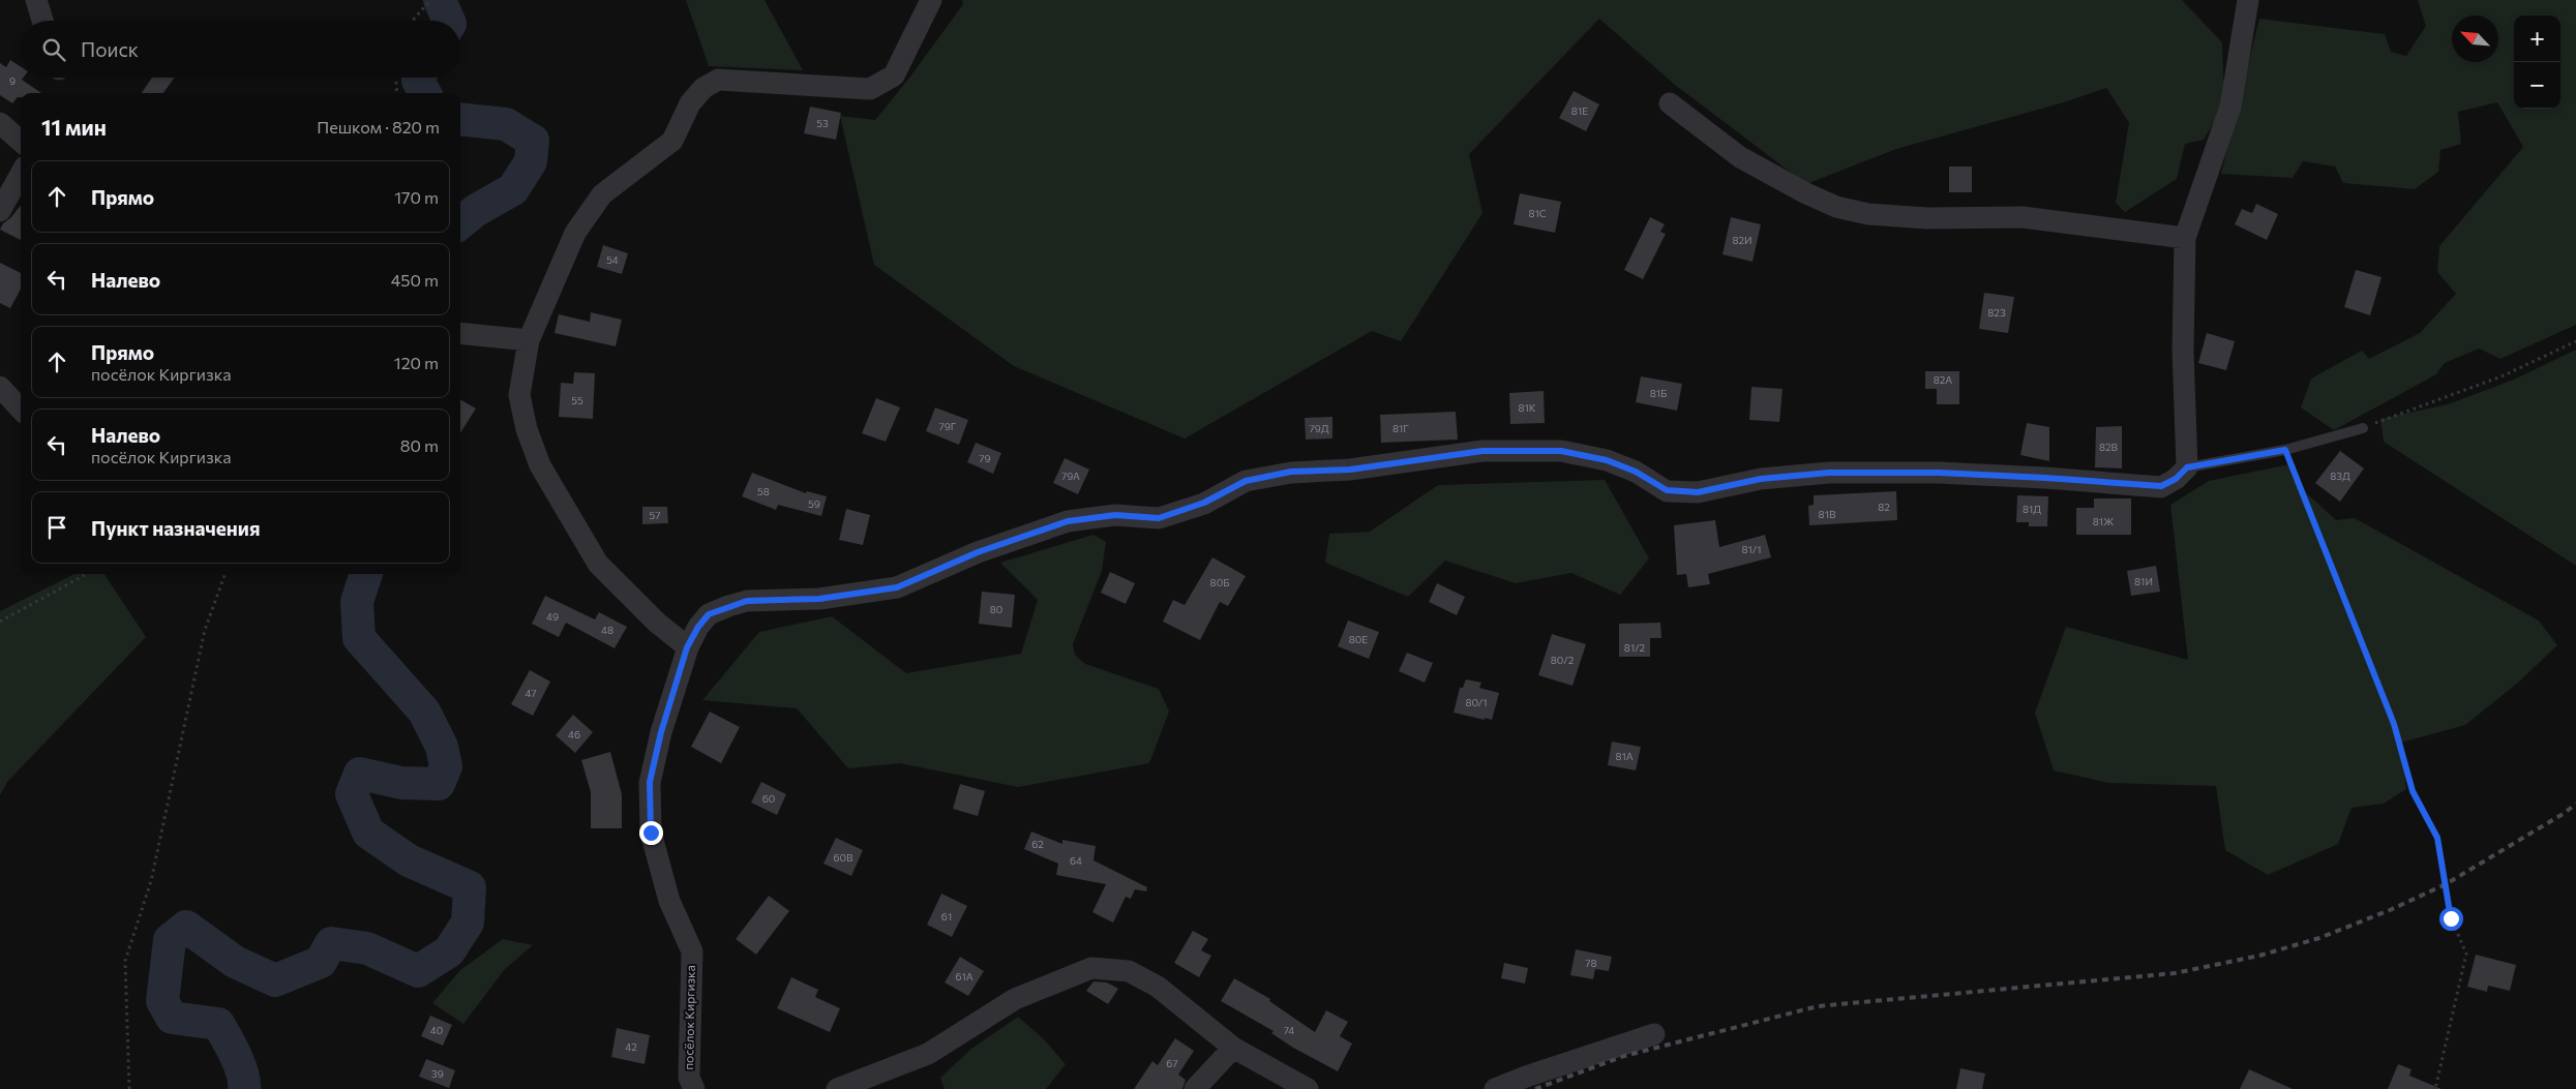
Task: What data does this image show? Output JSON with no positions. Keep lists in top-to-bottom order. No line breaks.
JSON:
{"streets":{"street":["посёлок Киргизка"]},"house_numbers":["9","81Е","53","81С","82И","54","82З","82А","81Б","55","81К","79Г","79Д","81Г","82В","79","79А","83Д","58","59","82","81Д","81В","57","81Ж","81/1","81И","80Б","80","49","48","80Е","81/2","80/2","47","80/1","46","81А","60","62","60В","64","61","78","61А","40","74","42","67","39"],"north":"top left","page":{"map_buttons":["+","−"],"search":"Поиск","heading":["11 мин","Пешком · 820 m"],"list":[["Прямо","170 m"],["Налево","450 m"],["Прямо","посёлок Киргизка","120 m"],["Налево","посёлок Киргизка","80 m"],"Пункт назначения"]}}
